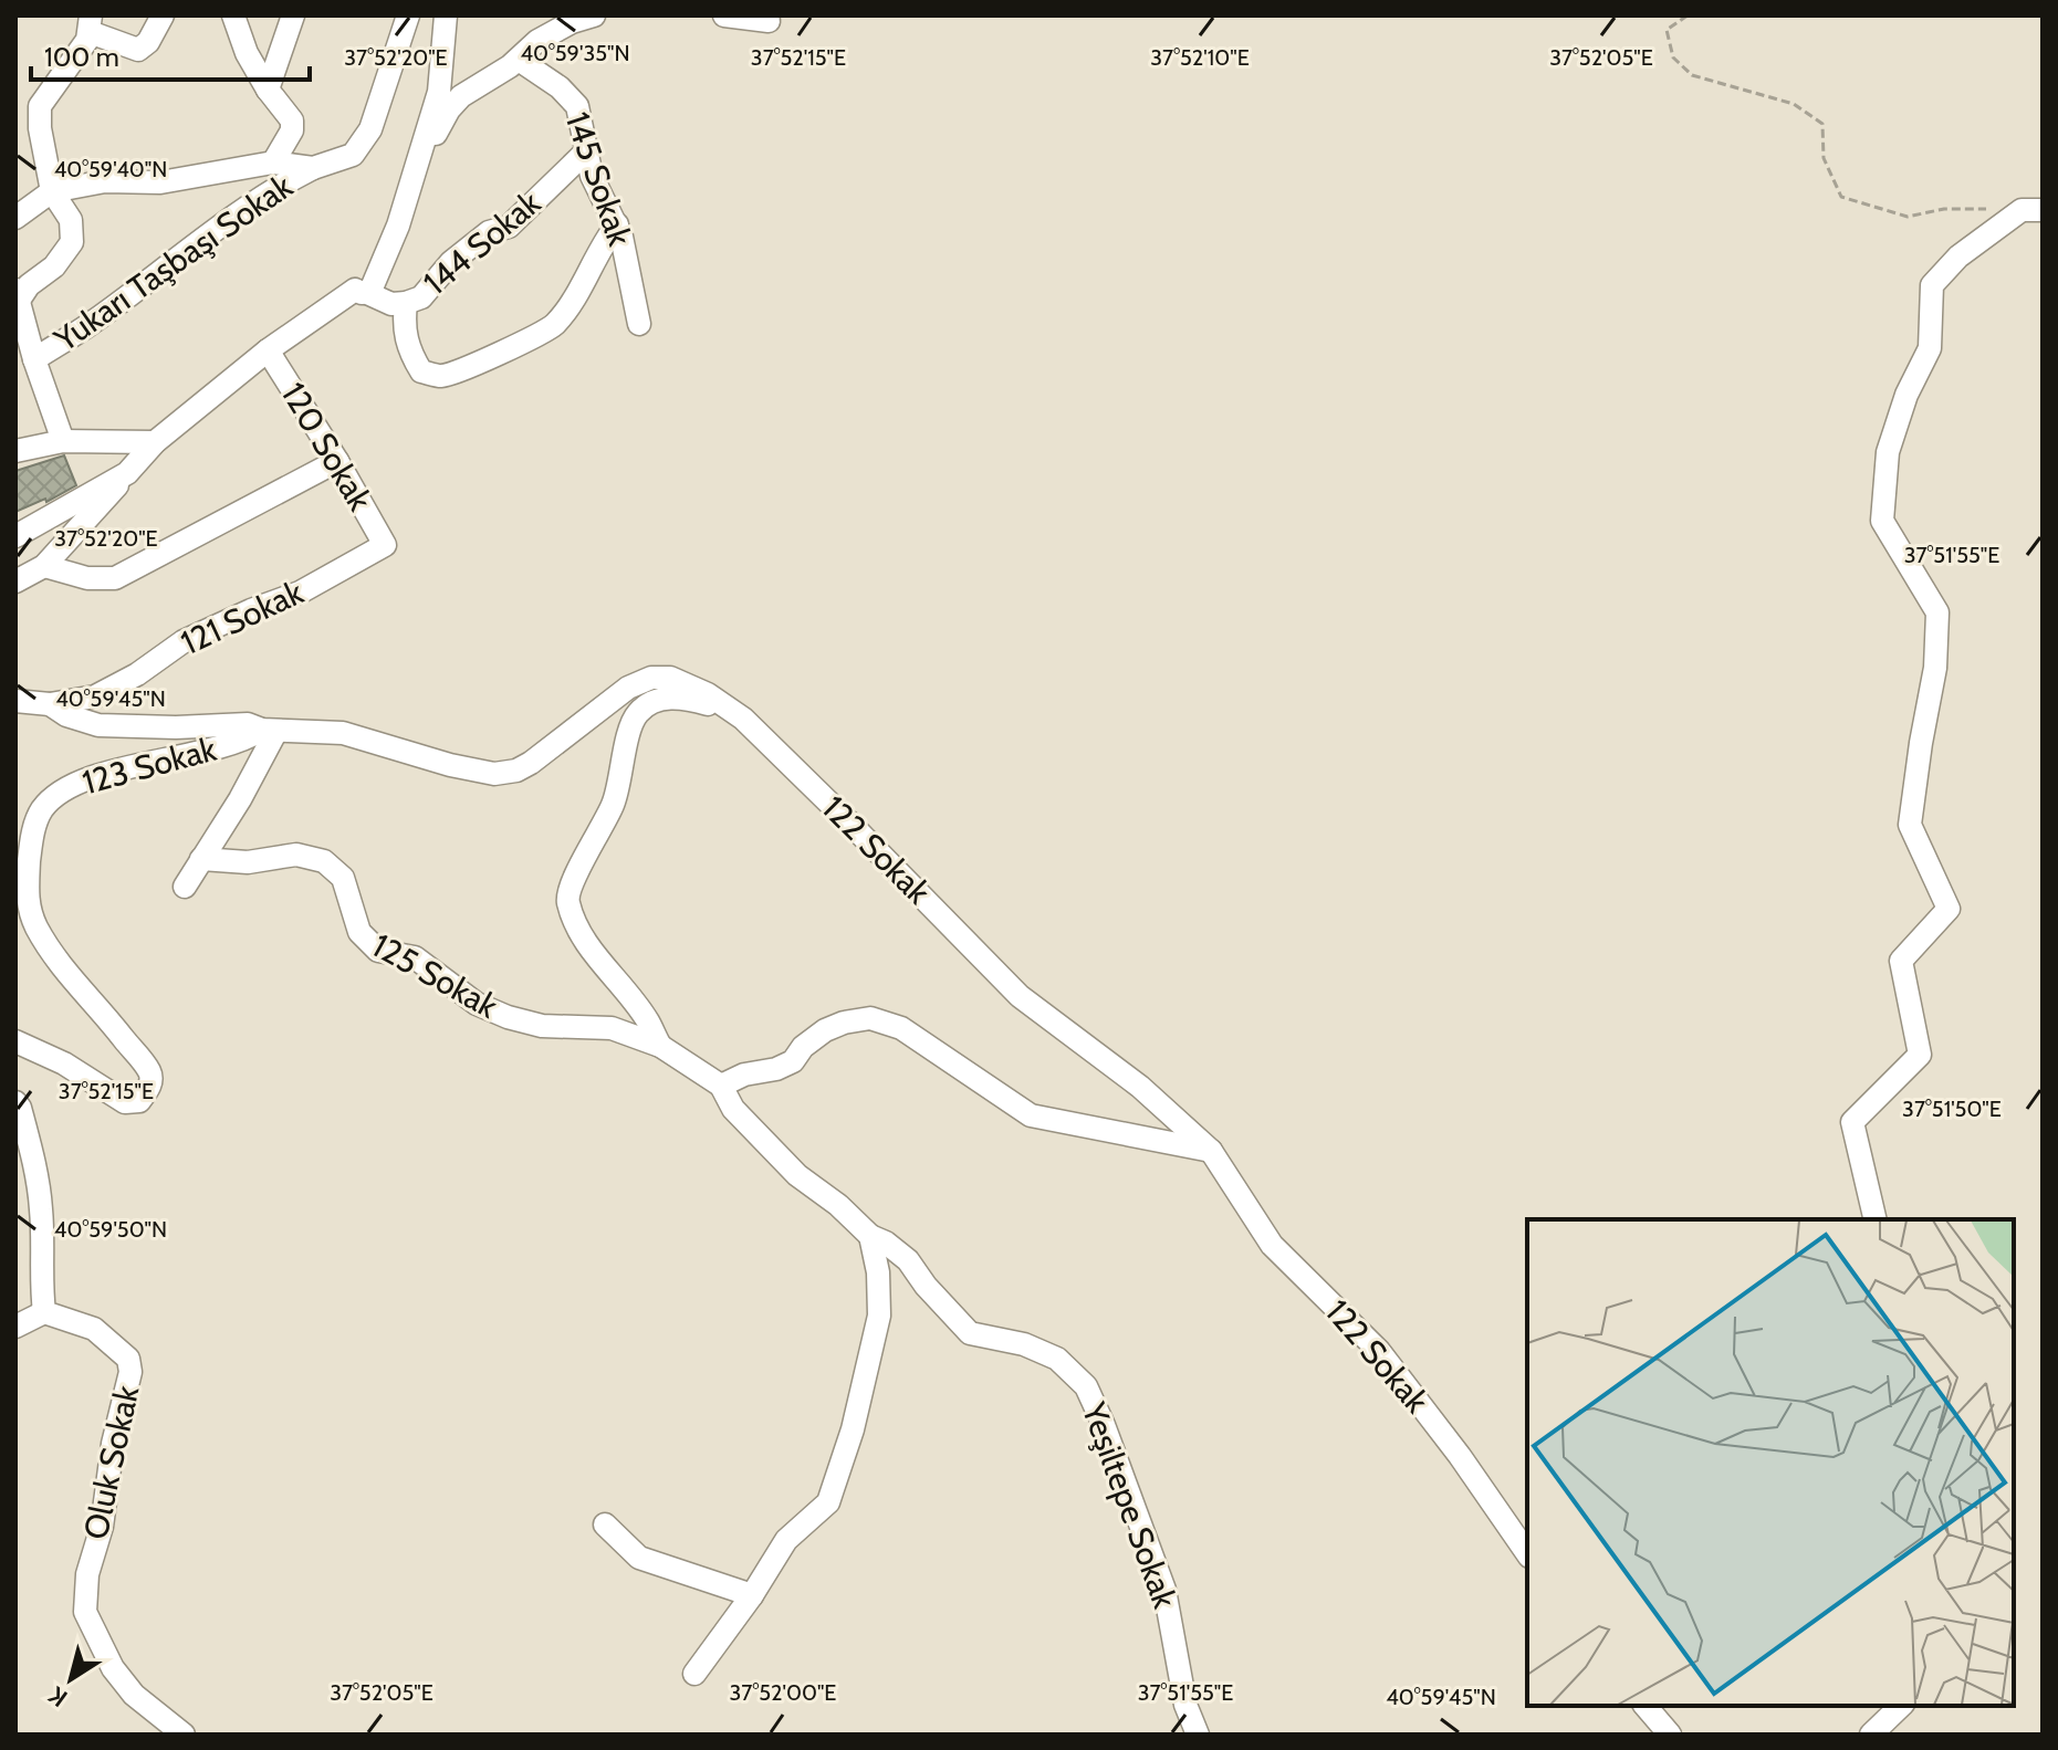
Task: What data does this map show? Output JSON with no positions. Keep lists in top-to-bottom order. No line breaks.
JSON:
{"streets":{"street":["145 Sokak","144 Sokak","Yukarı Taşbaşı Sokak","120 Sokak","121 Sokak","123 Sokak","122 Sokak","125 Sokak","Oluk Sokak","Yeşiltepe Sokak"]},"crossings":[["145 Sokak","144 Sokak"],["120 Sokak","121 Sokak"],["121 Sokak","122 Sokak"],["123 Sokak","122 Sokak"],["122 Sokak","125 Sokak"],["125 Sokak","Yeşiltepe Sokak"]],"scale_bar":"100 m","north":"bottom left","coordinates":["40°59'35\"N","37°52'15\"E","37°52'05\"E","37°52'20\"E","37°52'10\"E","40°59'40\"N","37°51'55\"E","40°59'45\"N","37°51'50\"E","40°59'50\"N","37°52'00\"E"]}
